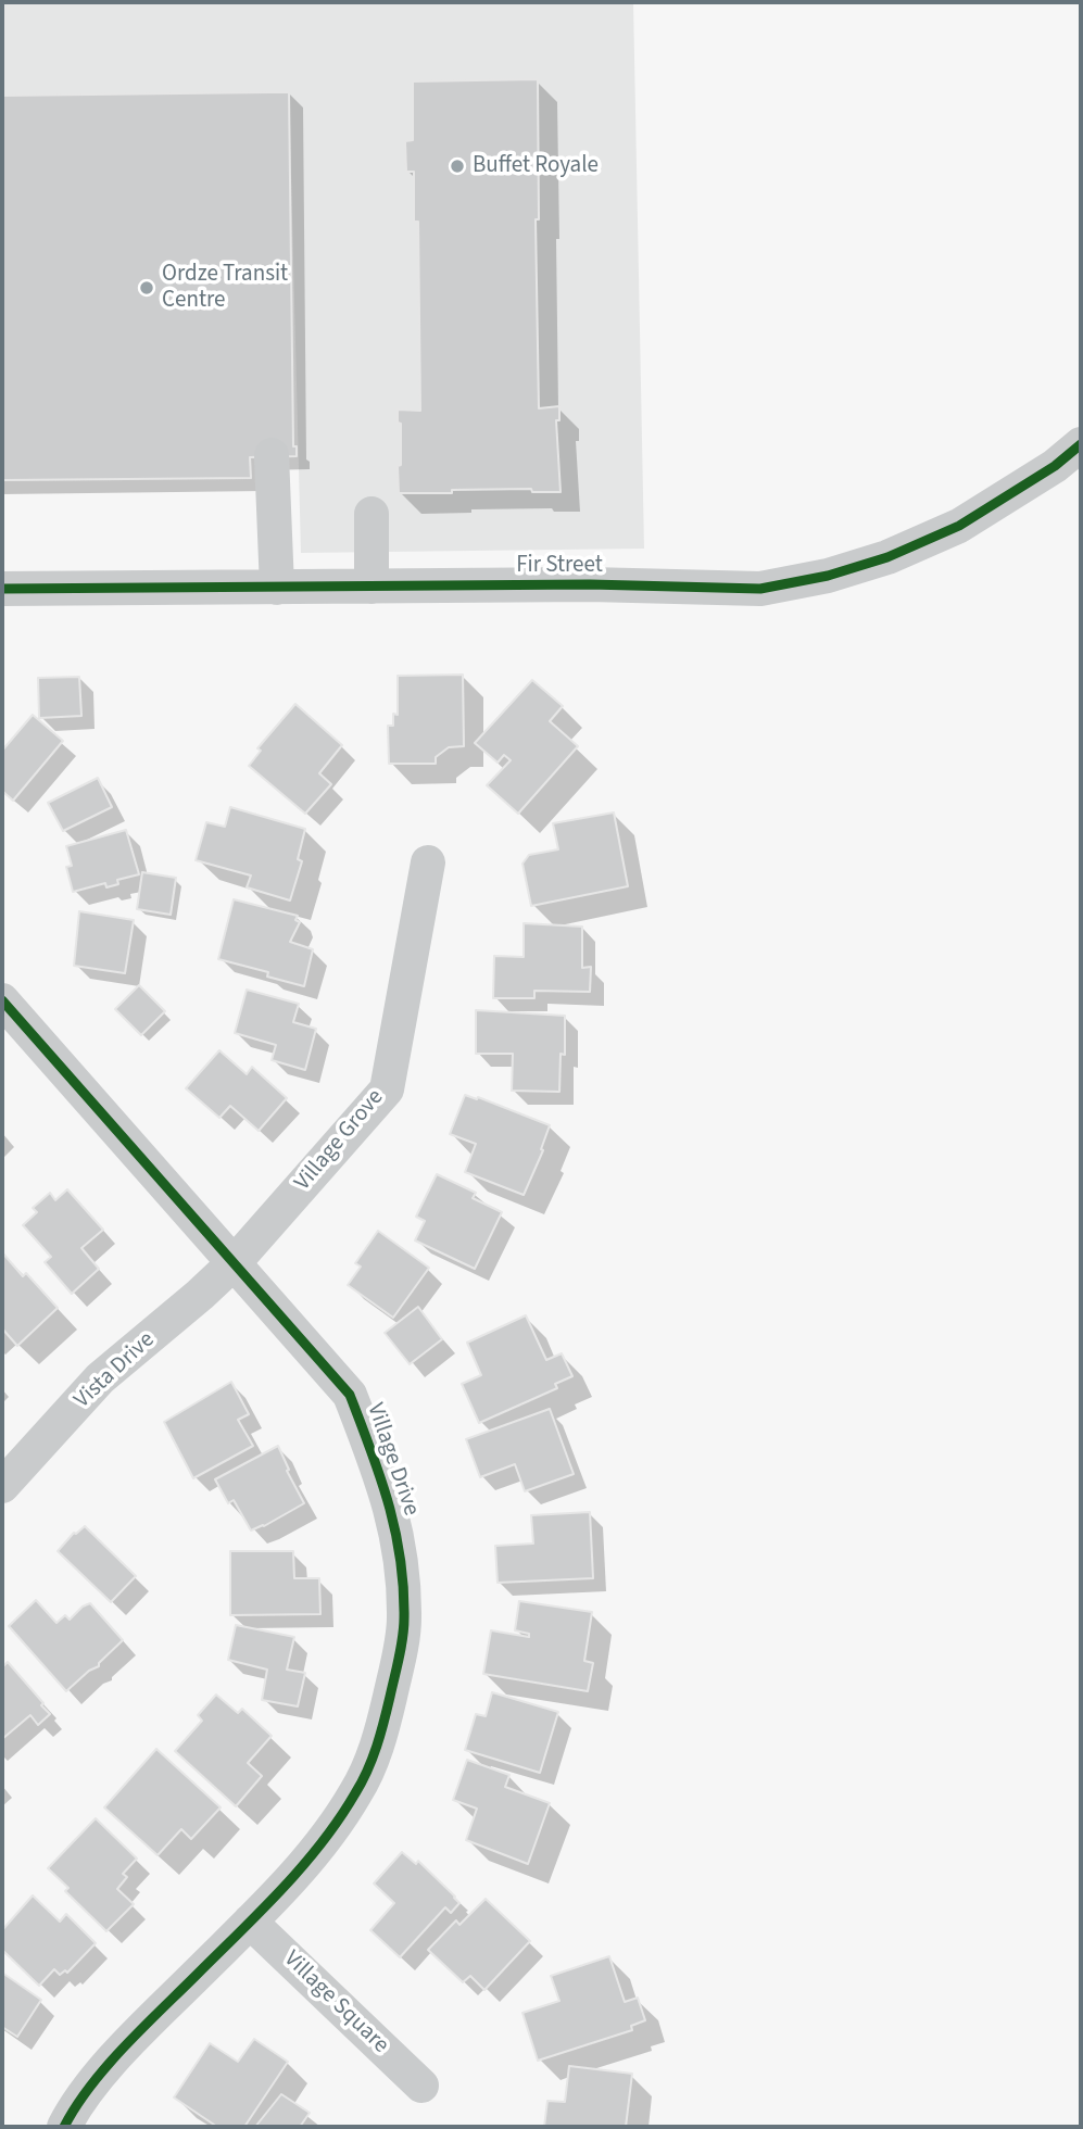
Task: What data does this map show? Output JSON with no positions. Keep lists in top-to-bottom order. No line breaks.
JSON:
{"streets":{"street":["Fir Street","Village Grove","Vista Drive","Village Drive","Village Square"]},"crossings":[["Village Grove","Vista Drive"],["Village Grove","Village Drive"],["Vista Drive","Village Drive"],["Village Drive","Village Square"]],"places":["Buffet Royale","Ordze Transit Centre"]}
